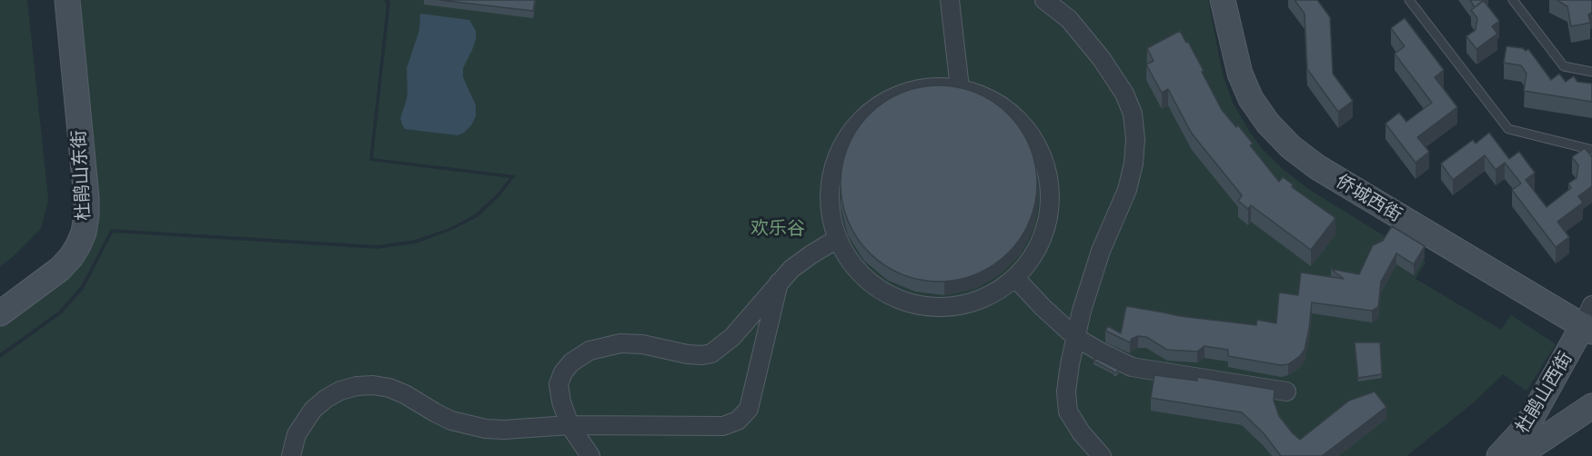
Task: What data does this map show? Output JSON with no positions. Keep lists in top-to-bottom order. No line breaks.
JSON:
{"streets":{"street":["杜鹃山东街","侨城西街","杜鹃山西街"]},"crossings":[["侨城西街","杜鹃山西街"]],"parks":["欢乐谷"]}
